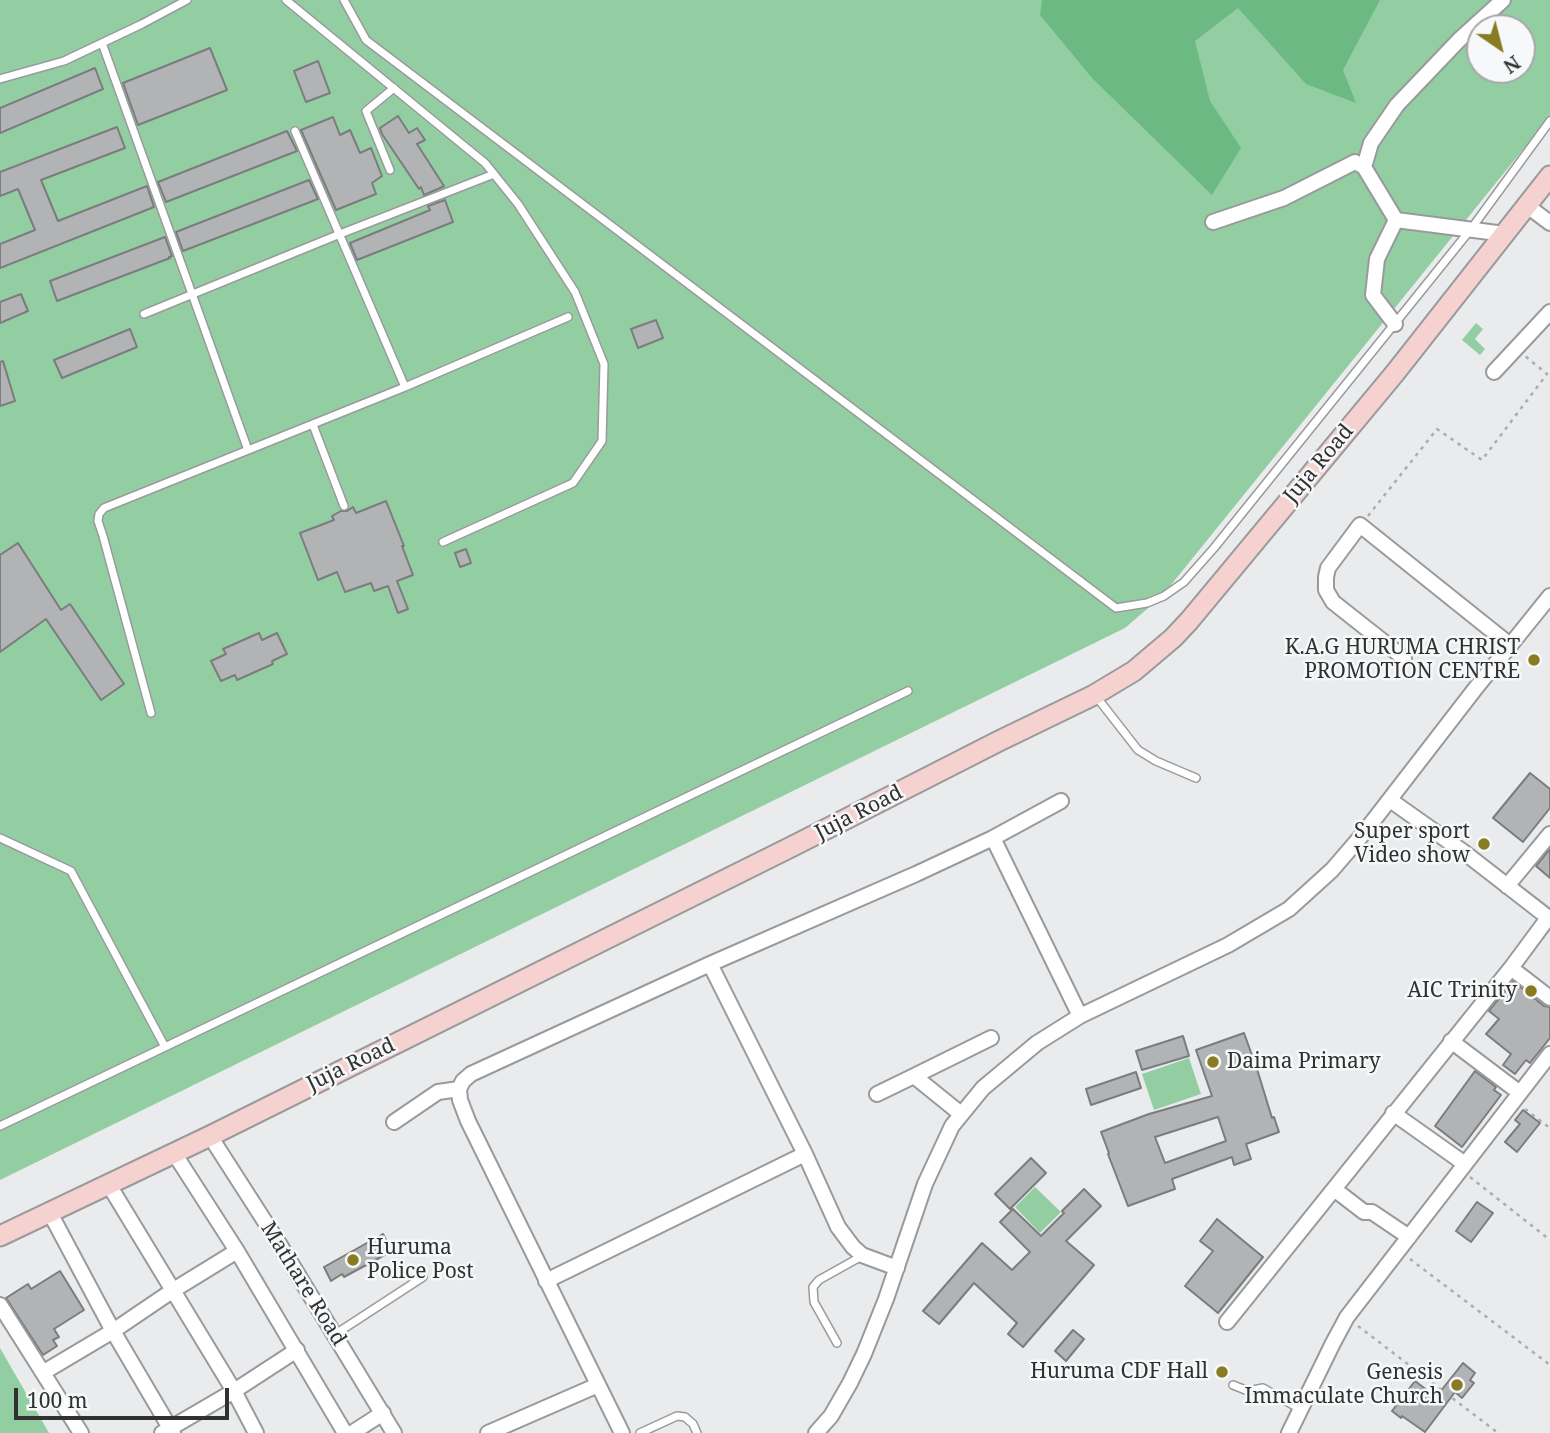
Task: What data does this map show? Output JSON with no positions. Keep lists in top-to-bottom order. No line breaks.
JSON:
{"streets":{"main road":["Juja Road"],"street":["Mathare Road"]},"crossings":[["Juja Road","Mathare Road"]],"places":["K.A.G HURUMA CHRIST PROMOTION CENTRE","Super sport Video show","AIC Trinity","Daima Primary","Huruma Police Post","Huruma CDF Hall","Genesis Immaculate Church"],"scale_bar":"100 m","north":"bottom right"}
